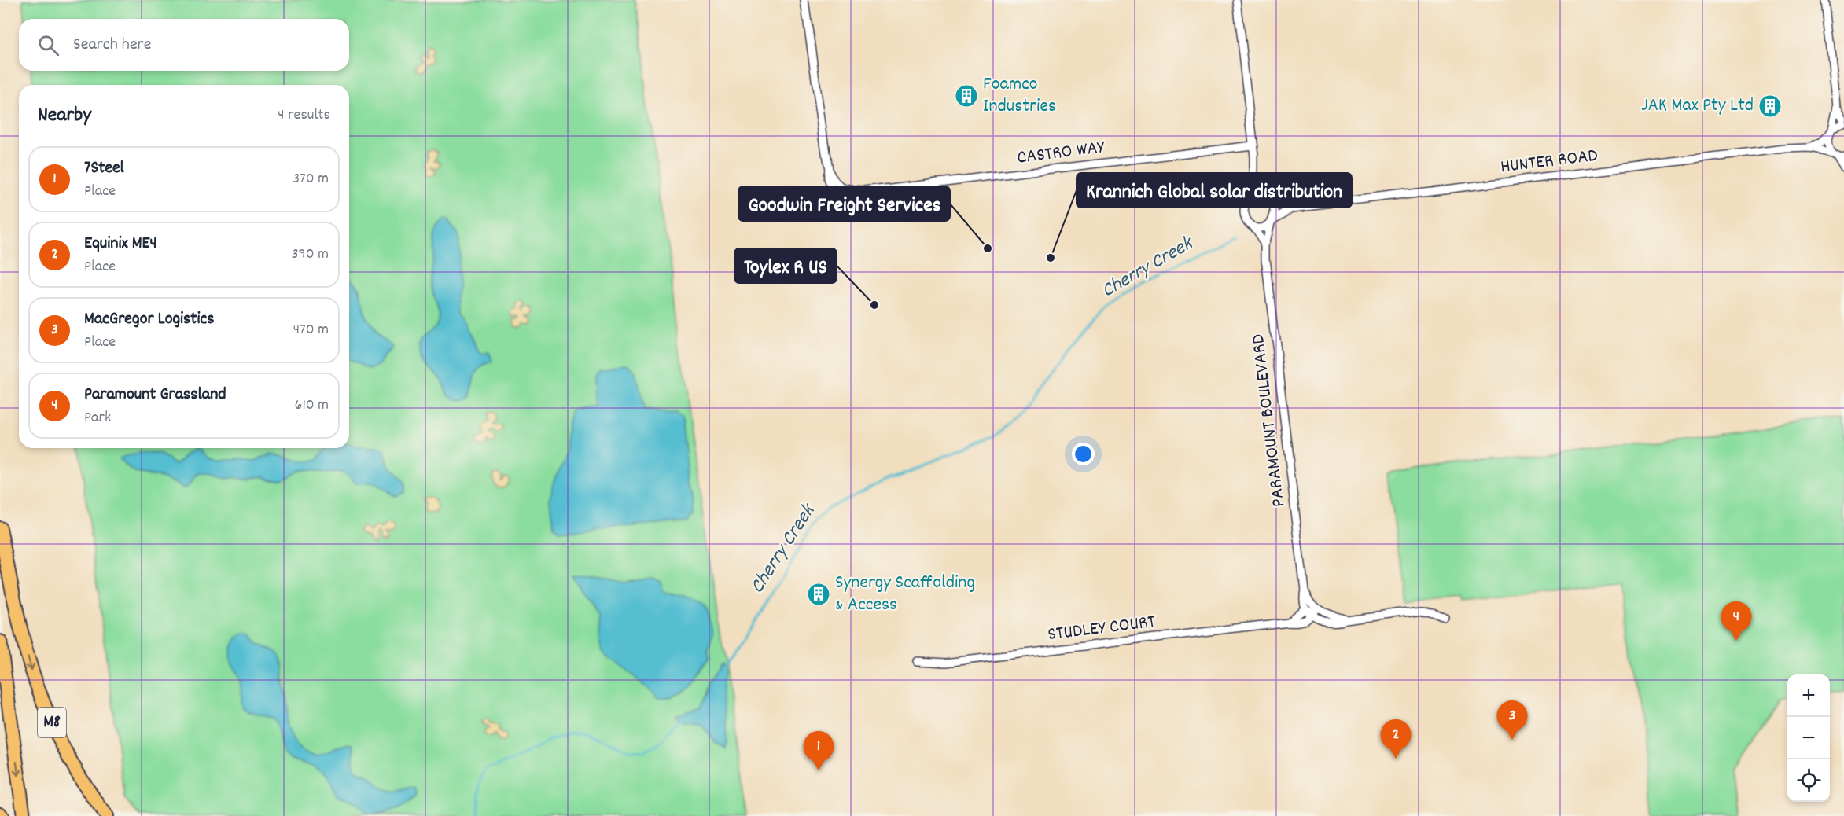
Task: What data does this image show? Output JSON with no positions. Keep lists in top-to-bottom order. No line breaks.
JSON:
{"streets":{"highway":["M8"],"street":["CASTRO WAY","HUNTER ROAD","PARAMOUNT BOULEVARD","STUDLEY COURT"]},"crossings":[["HUNTER ROAD","PARAMOUNT BOULEVARD"],["PARAMOUNT BOULEVARD","STUDLEY COURT"]],"water":["Cherry Creek"],"places":{"building":["Foamco Industries","JAK Max Pty Ltd","Synergy Scaffolding & Access"],"other":["Goodwin Freight Services","Krannich Global solar distribution","Toylex R US"]},"page":{"search":"Search here","heading":["Nearby","4 results"],"list":[{"mark":"1","name":"7Steel","note":"Place","value":"370 m"},{"mark":"2","name":"Equinix ME4","note":"Place","value":"390 m"},{"mark":"3","name":"MacGregor Logistics","note":"Place","value":"470 m"},{"mark":"4","name":"Paramount Grassland","note":"Park","value":"610 m"}],"pins":["4","3","2","1"],"map_buttons":["+","−"]}}
